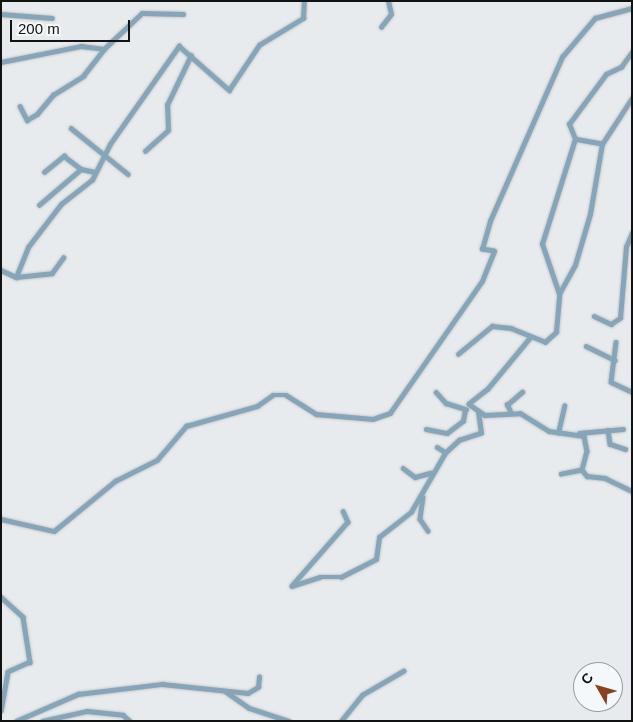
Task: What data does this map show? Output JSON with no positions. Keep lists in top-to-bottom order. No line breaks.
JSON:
{"scale_bar":"200 m","north":"top left"}
